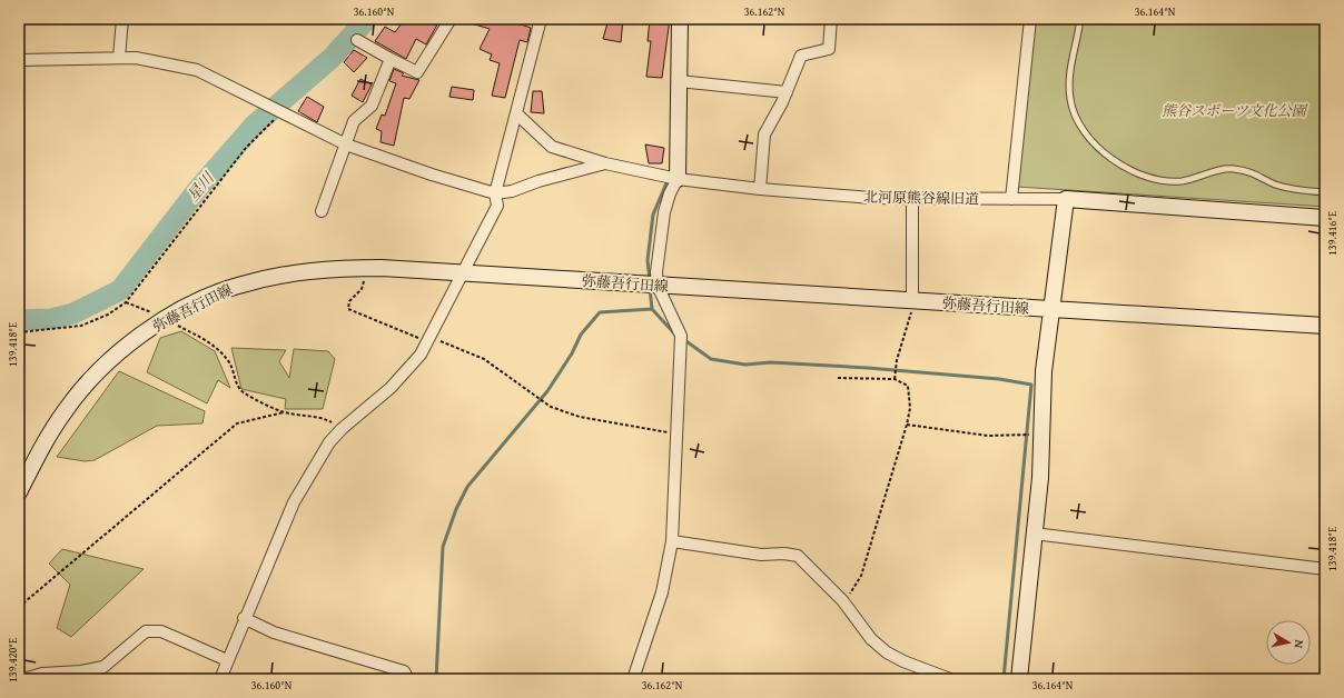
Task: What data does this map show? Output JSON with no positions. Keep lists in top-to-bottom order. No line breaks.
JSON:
{"streets":{"main road":["北河原熊谷線旧道","弥藤吾行田線"]},"water":["星川"],"parks":["熊谷スポーツ文化公園"],"north":"right","coordinates":["36.160°N","36.162°N","36.164°N","139.416°E","139.418°E","139.420°E"]}
